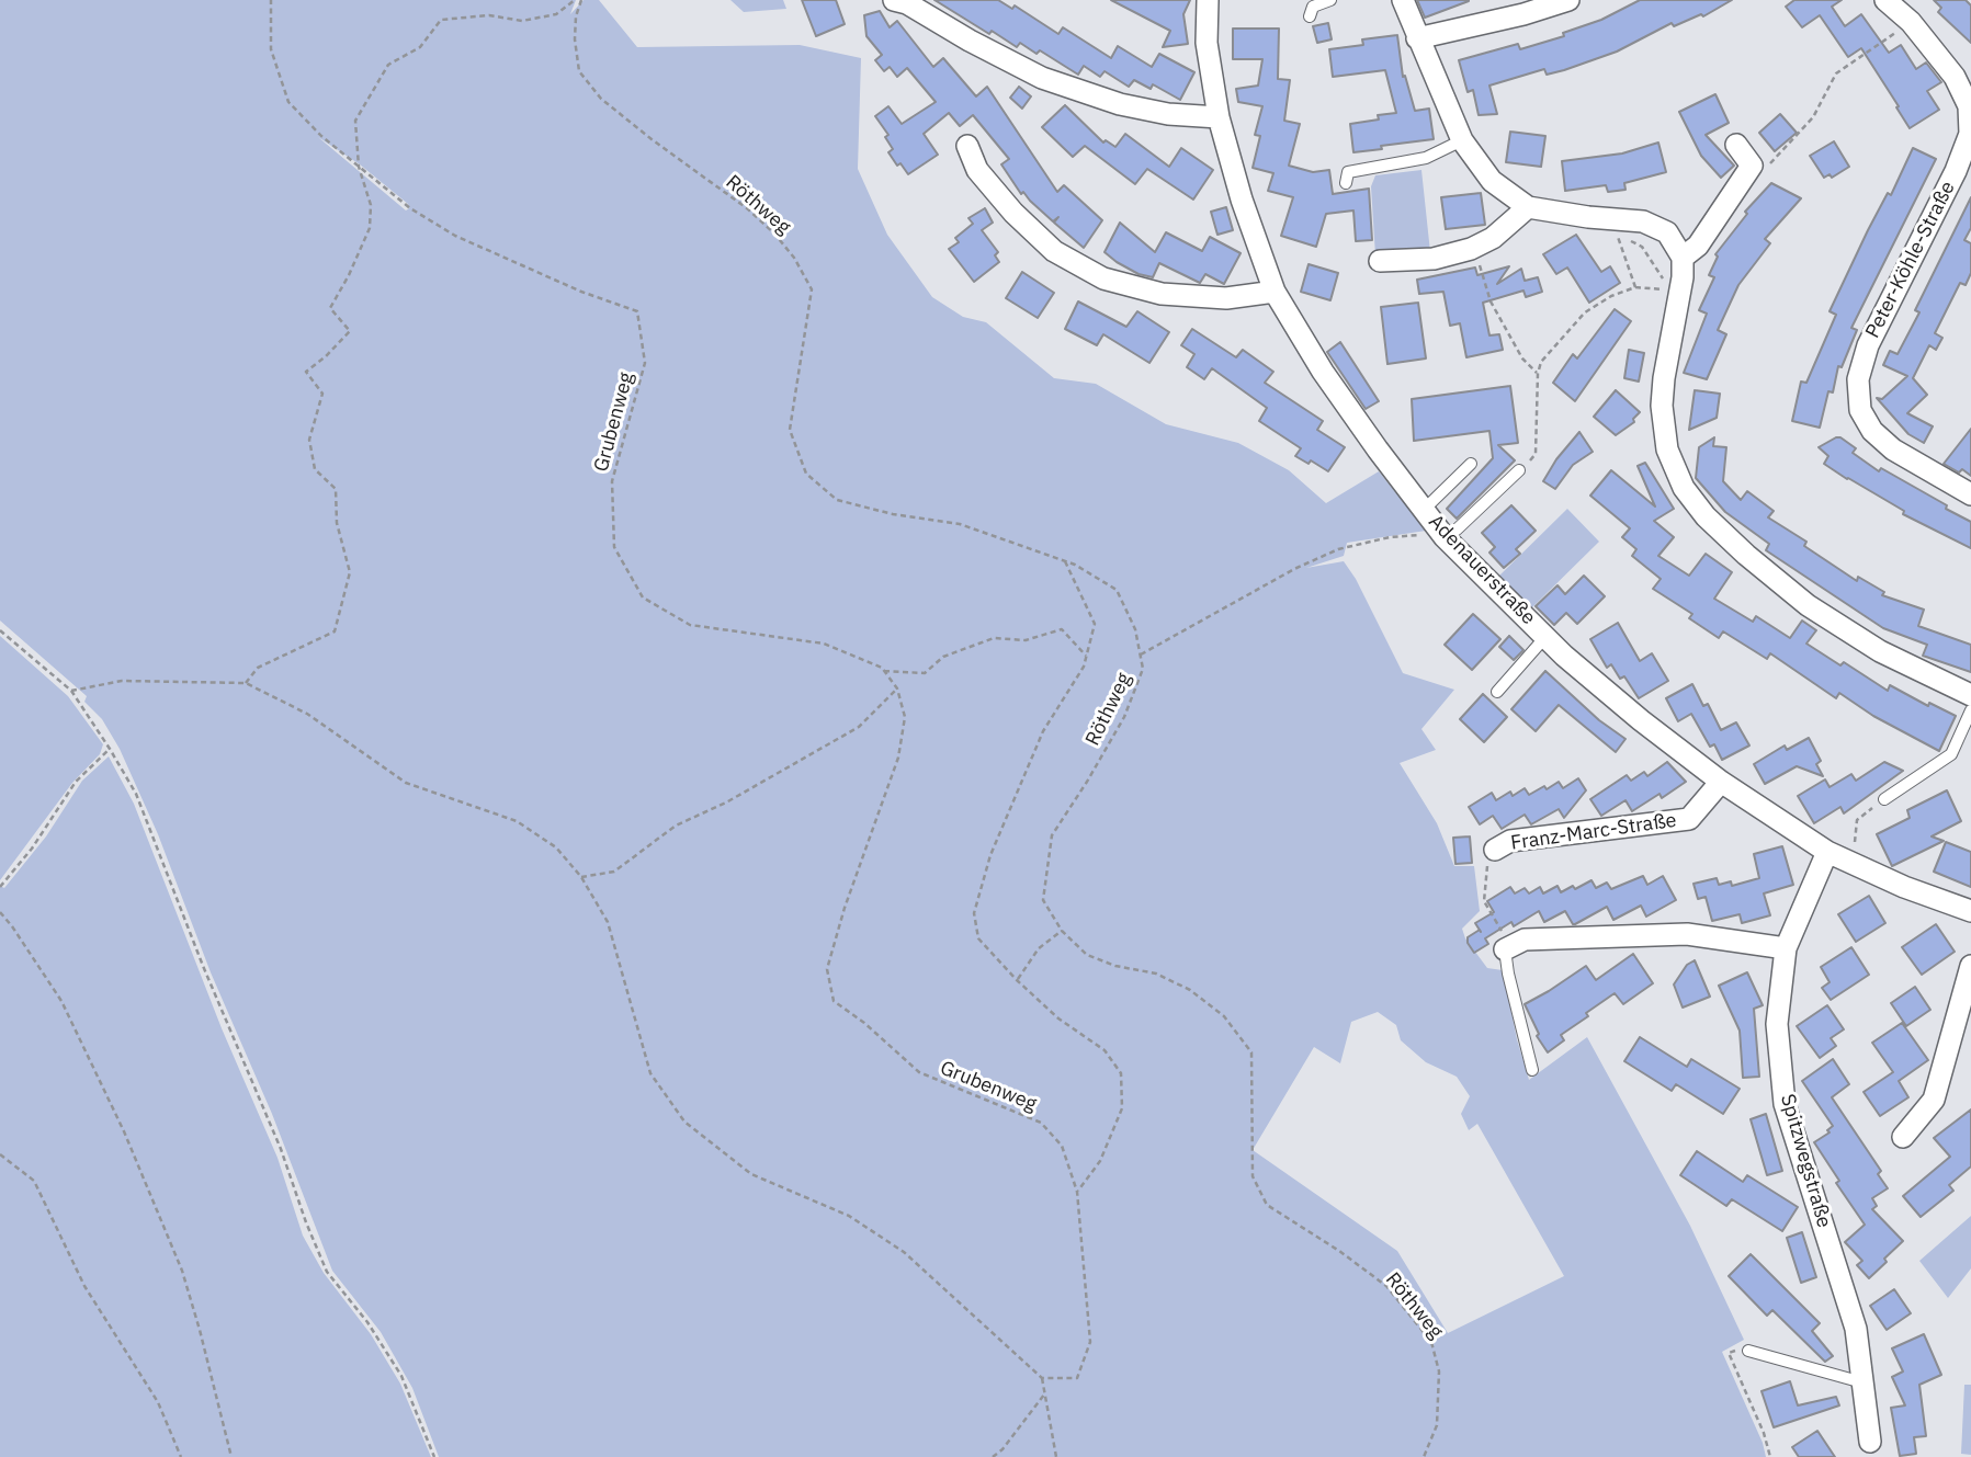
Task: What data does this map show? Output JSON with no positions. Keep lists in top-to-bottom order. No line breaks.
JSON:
{"streets":{"street":["Peter-Köhle-Straße","Adenauerstraße","Franz-Marc-Straße","Spitzwegstraße"],"path":["Röthweg","Grubenweg"]},"crossings":[["Adenauerstraße","Franz-Marc-Straße"],["Adenauerstraße","Spitzwegstraße"]]}
